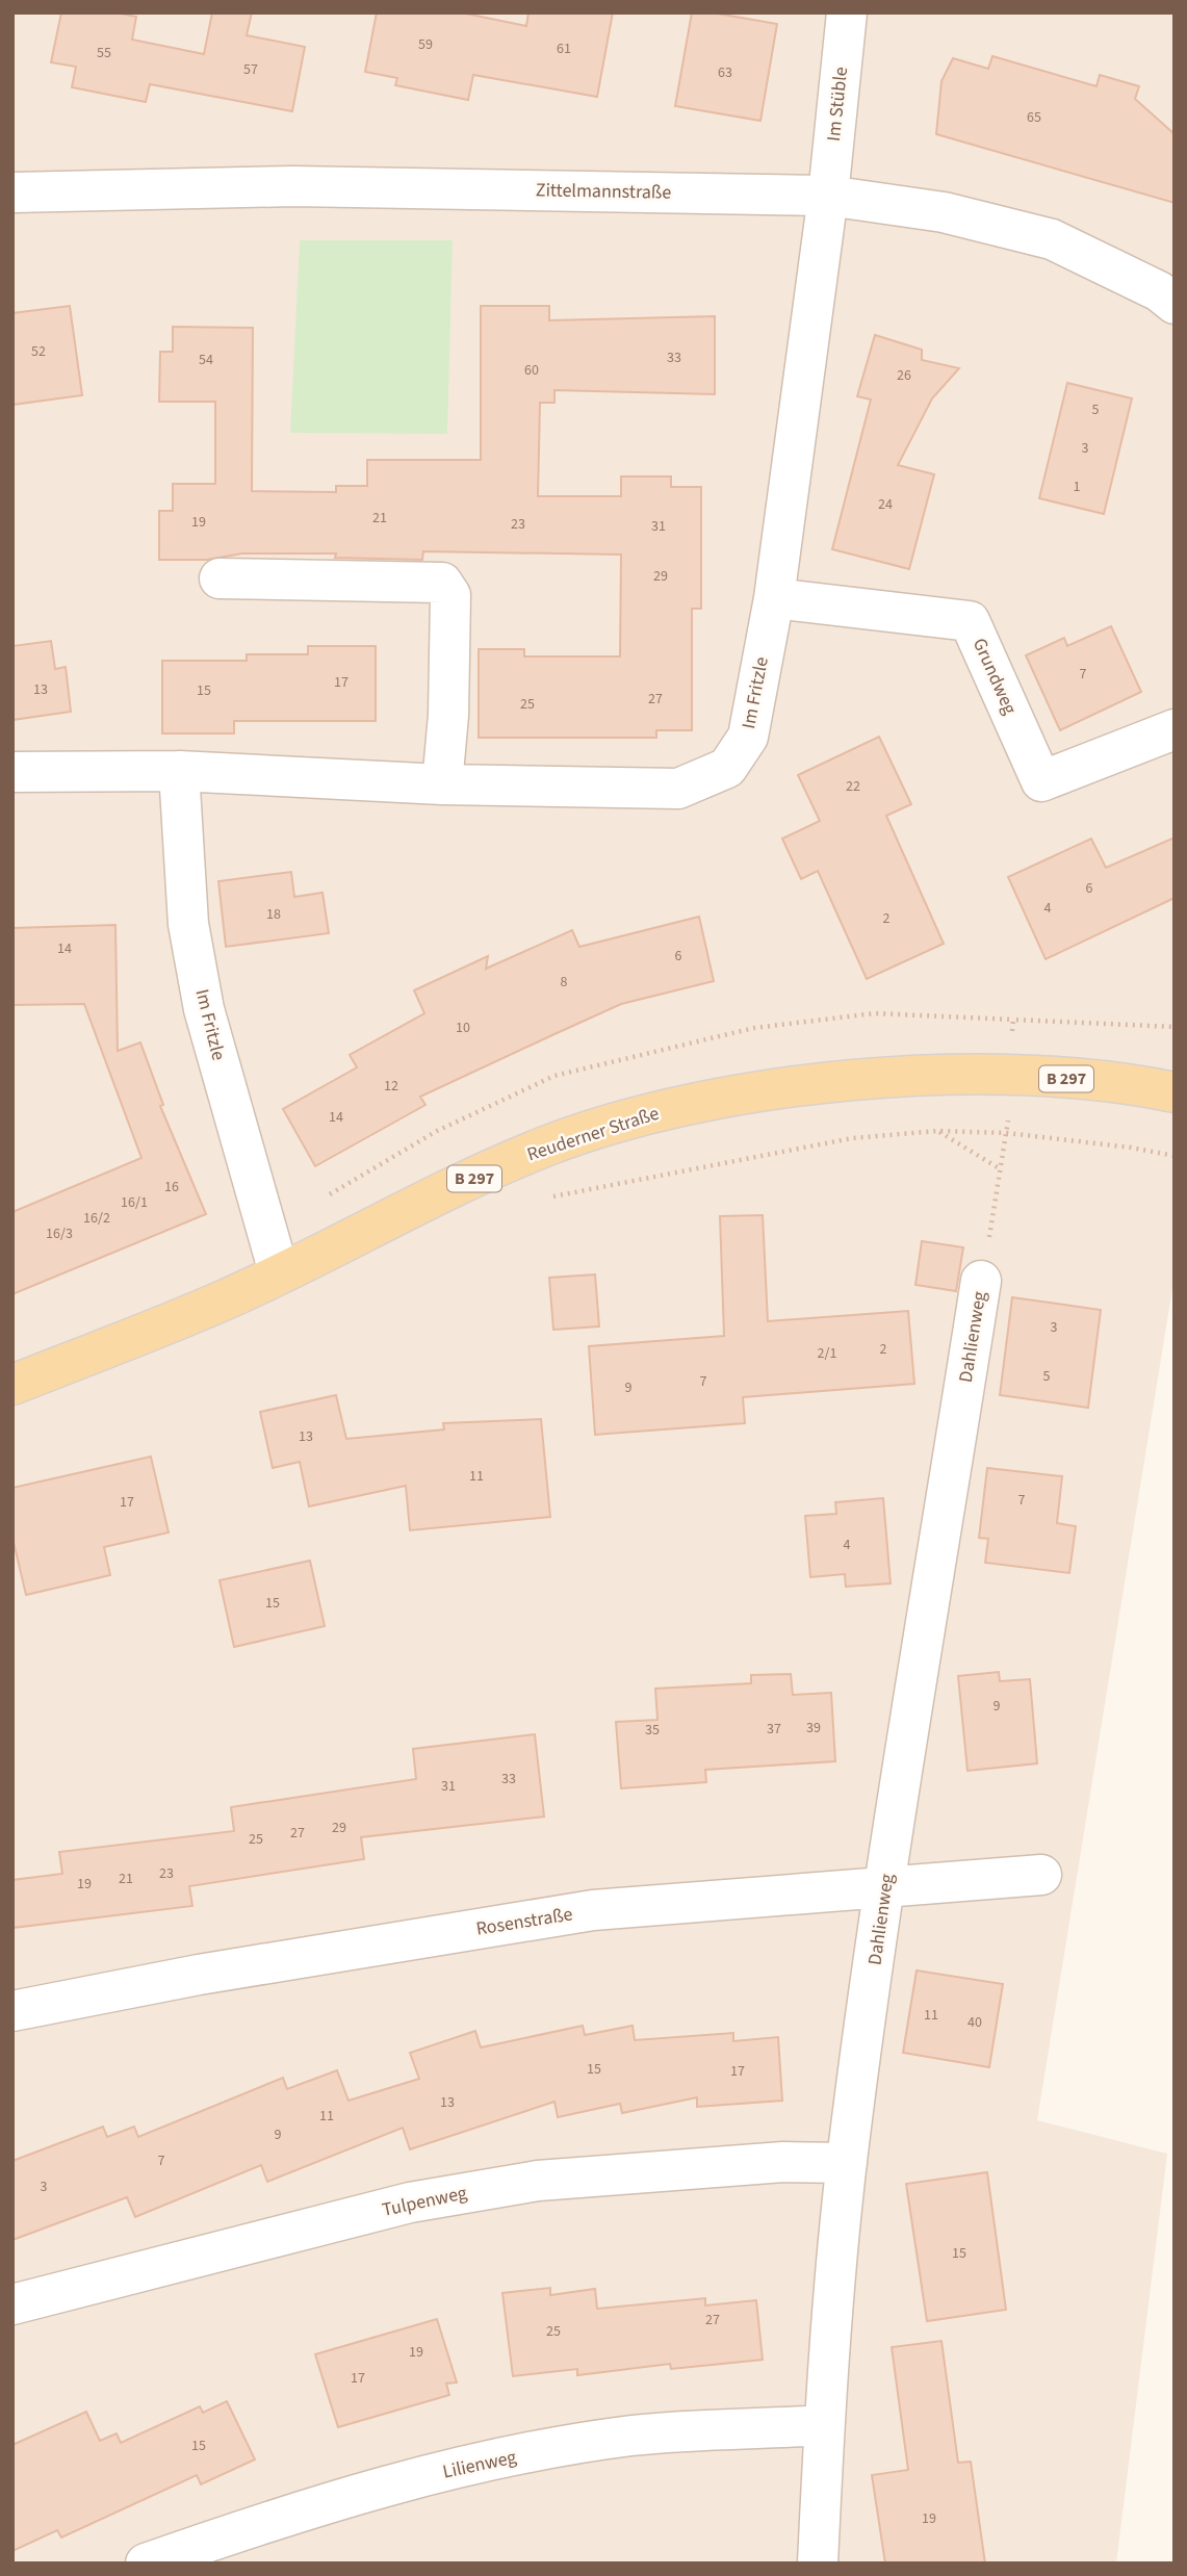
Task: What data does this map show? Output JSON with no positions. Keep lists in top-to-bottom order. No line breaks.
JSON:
{"streets":{"main road":["B 297","Reuderner Straße"],"street":["Im Stüble","Zittelmannstraße","Grundweg","Im Fritzle","Dahlienweg","Rosenstraße","Tulpenweg","Lilienweg"]},"crossings":[["Im Stüble","Zittelmannstraße"],["Im Stüble","Im Fritzle"],["Zittelmannstraße","Im Fritzle"],["Grundweg","Im Fritzle"],["Im Fritzle","Reuderner Straße"],["Dahlienweg","Rosenstraße"],["Dahlienweg","Tulpenweg"],["Dahlienweg","Lilienweg"]],"house_numbers":["59","61","55","57","63","65","52","33","54","60","26","5","3","1","24","21","19","23","31","29","7","17","13","15","27","25","22","6","4","18","2","14","6","8","10","12","14","16","16/1","16/2","16/3","3","2","2/1","5","7","9","13","11","7","17","4","15","9","39","37","35","33","31","29","27","25","23","21","19","11","40","15","17","13","11","9","7","3","15","27","25","19","17","15","19"]}
